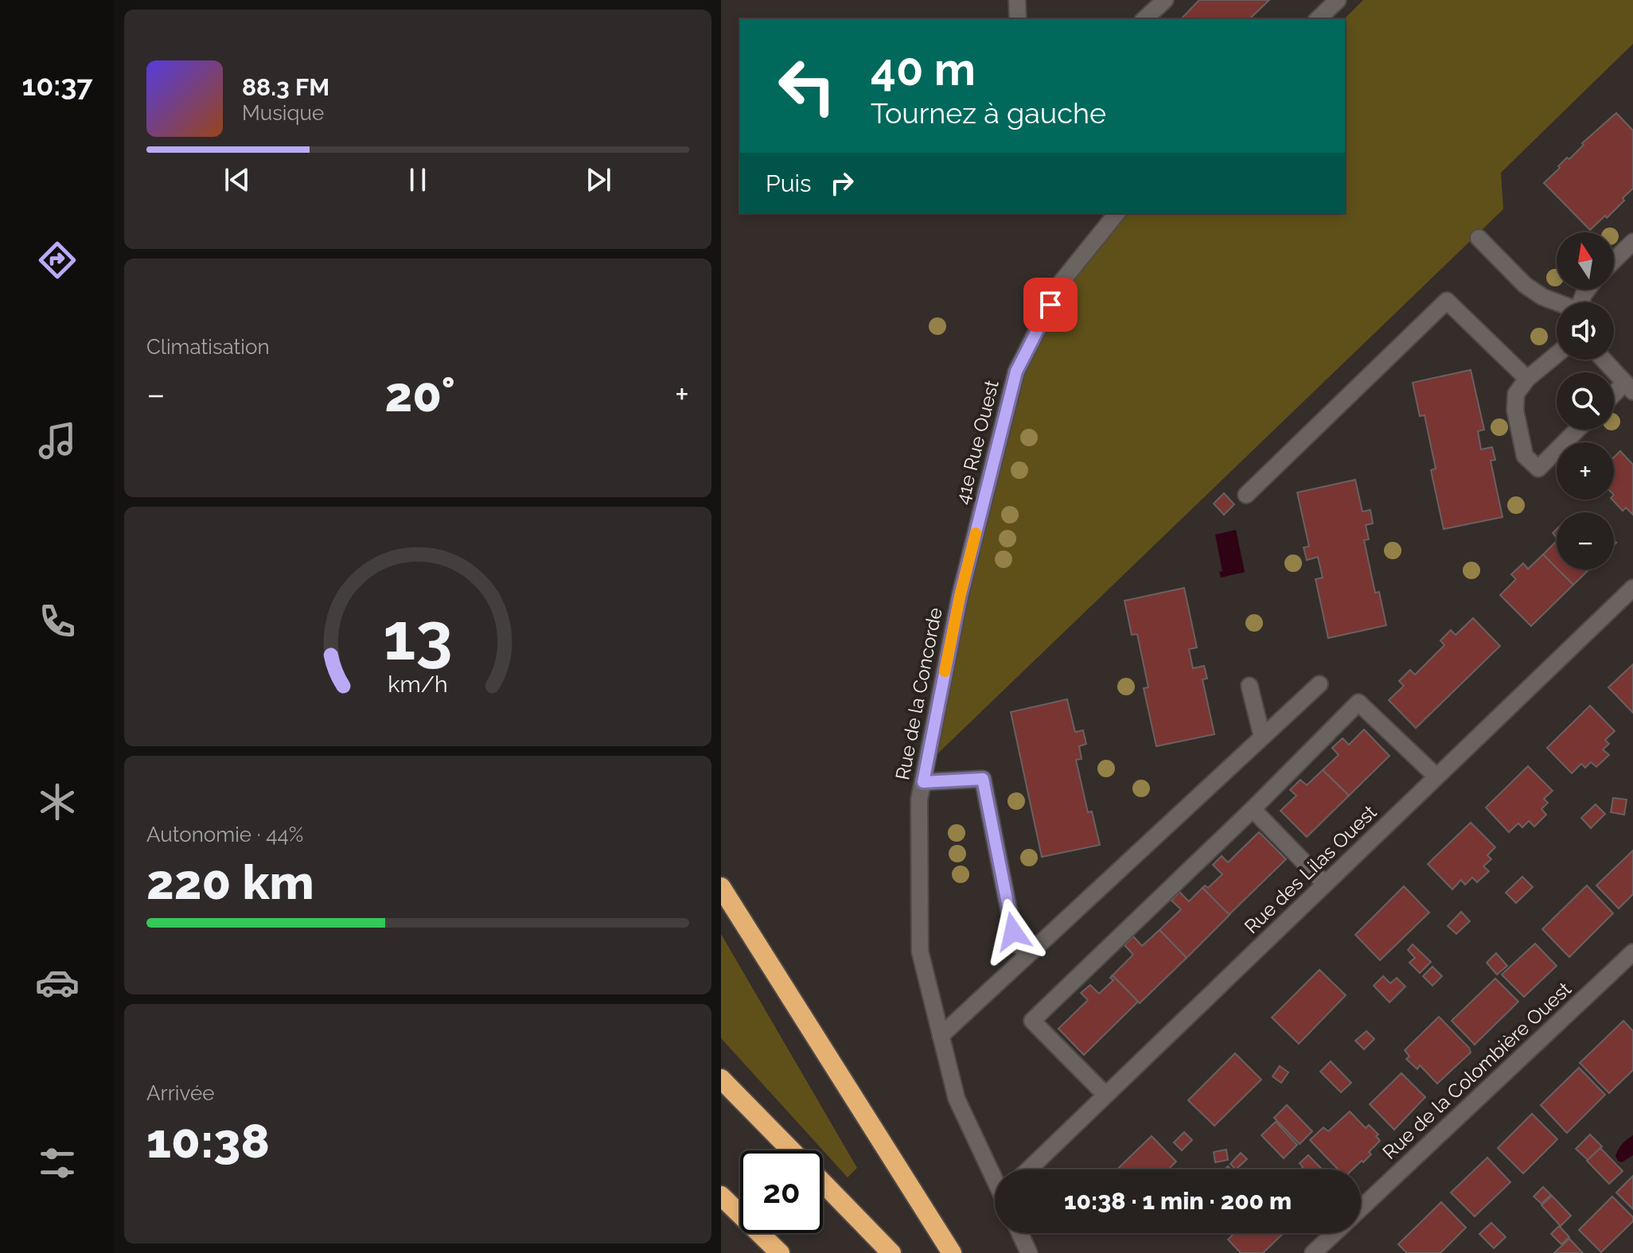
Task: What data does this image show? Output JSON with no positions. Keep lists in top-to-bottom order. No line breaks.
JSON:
{"streets":{"street":["41e Rue Ouest","Rue de la Concorde","Rue des Lilas Ouest","Rue de la Colombière Ouest"]},"crossings":[["41e Rue Ouest","Rue de la Concorde"]],"north":"top","page":{"tabs":"10:37","turn":["40 m","Tournez à gauche"],"song":["88.3 FM","Musique"],"then":"Puis","map_buttons":["+","−"],"tile":["Climatisation",["Autonomie · 44%","220 km"],["Arrivée","10:38"]],"heat":["−","20°","+"],"limit":"20","trip":"10:38 · 1 min · 200 m","gauge":["13","km/h"]}}
